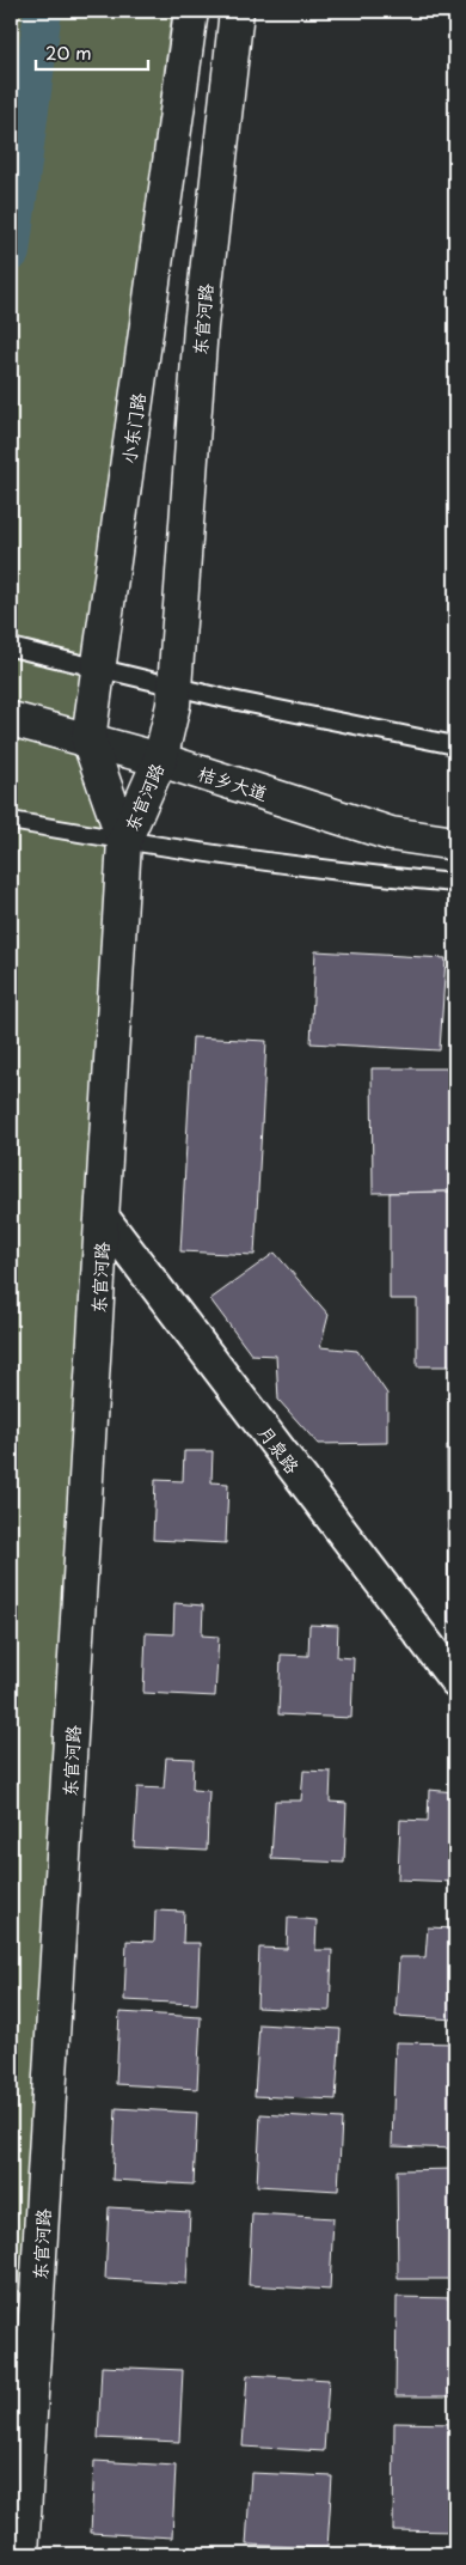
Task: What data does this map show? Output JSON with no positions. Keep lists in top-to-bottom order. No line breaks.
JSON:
{"streets":{"street":["东官河路","小东门路","桔乡大道","月泉路"]},"crossings":[["东官河路","小东门路"],["东官河路","桔乡大道"],["东官河路","月泉路"],["小东门路","桔乡大道"]],"scale_bar":"20 m"}
